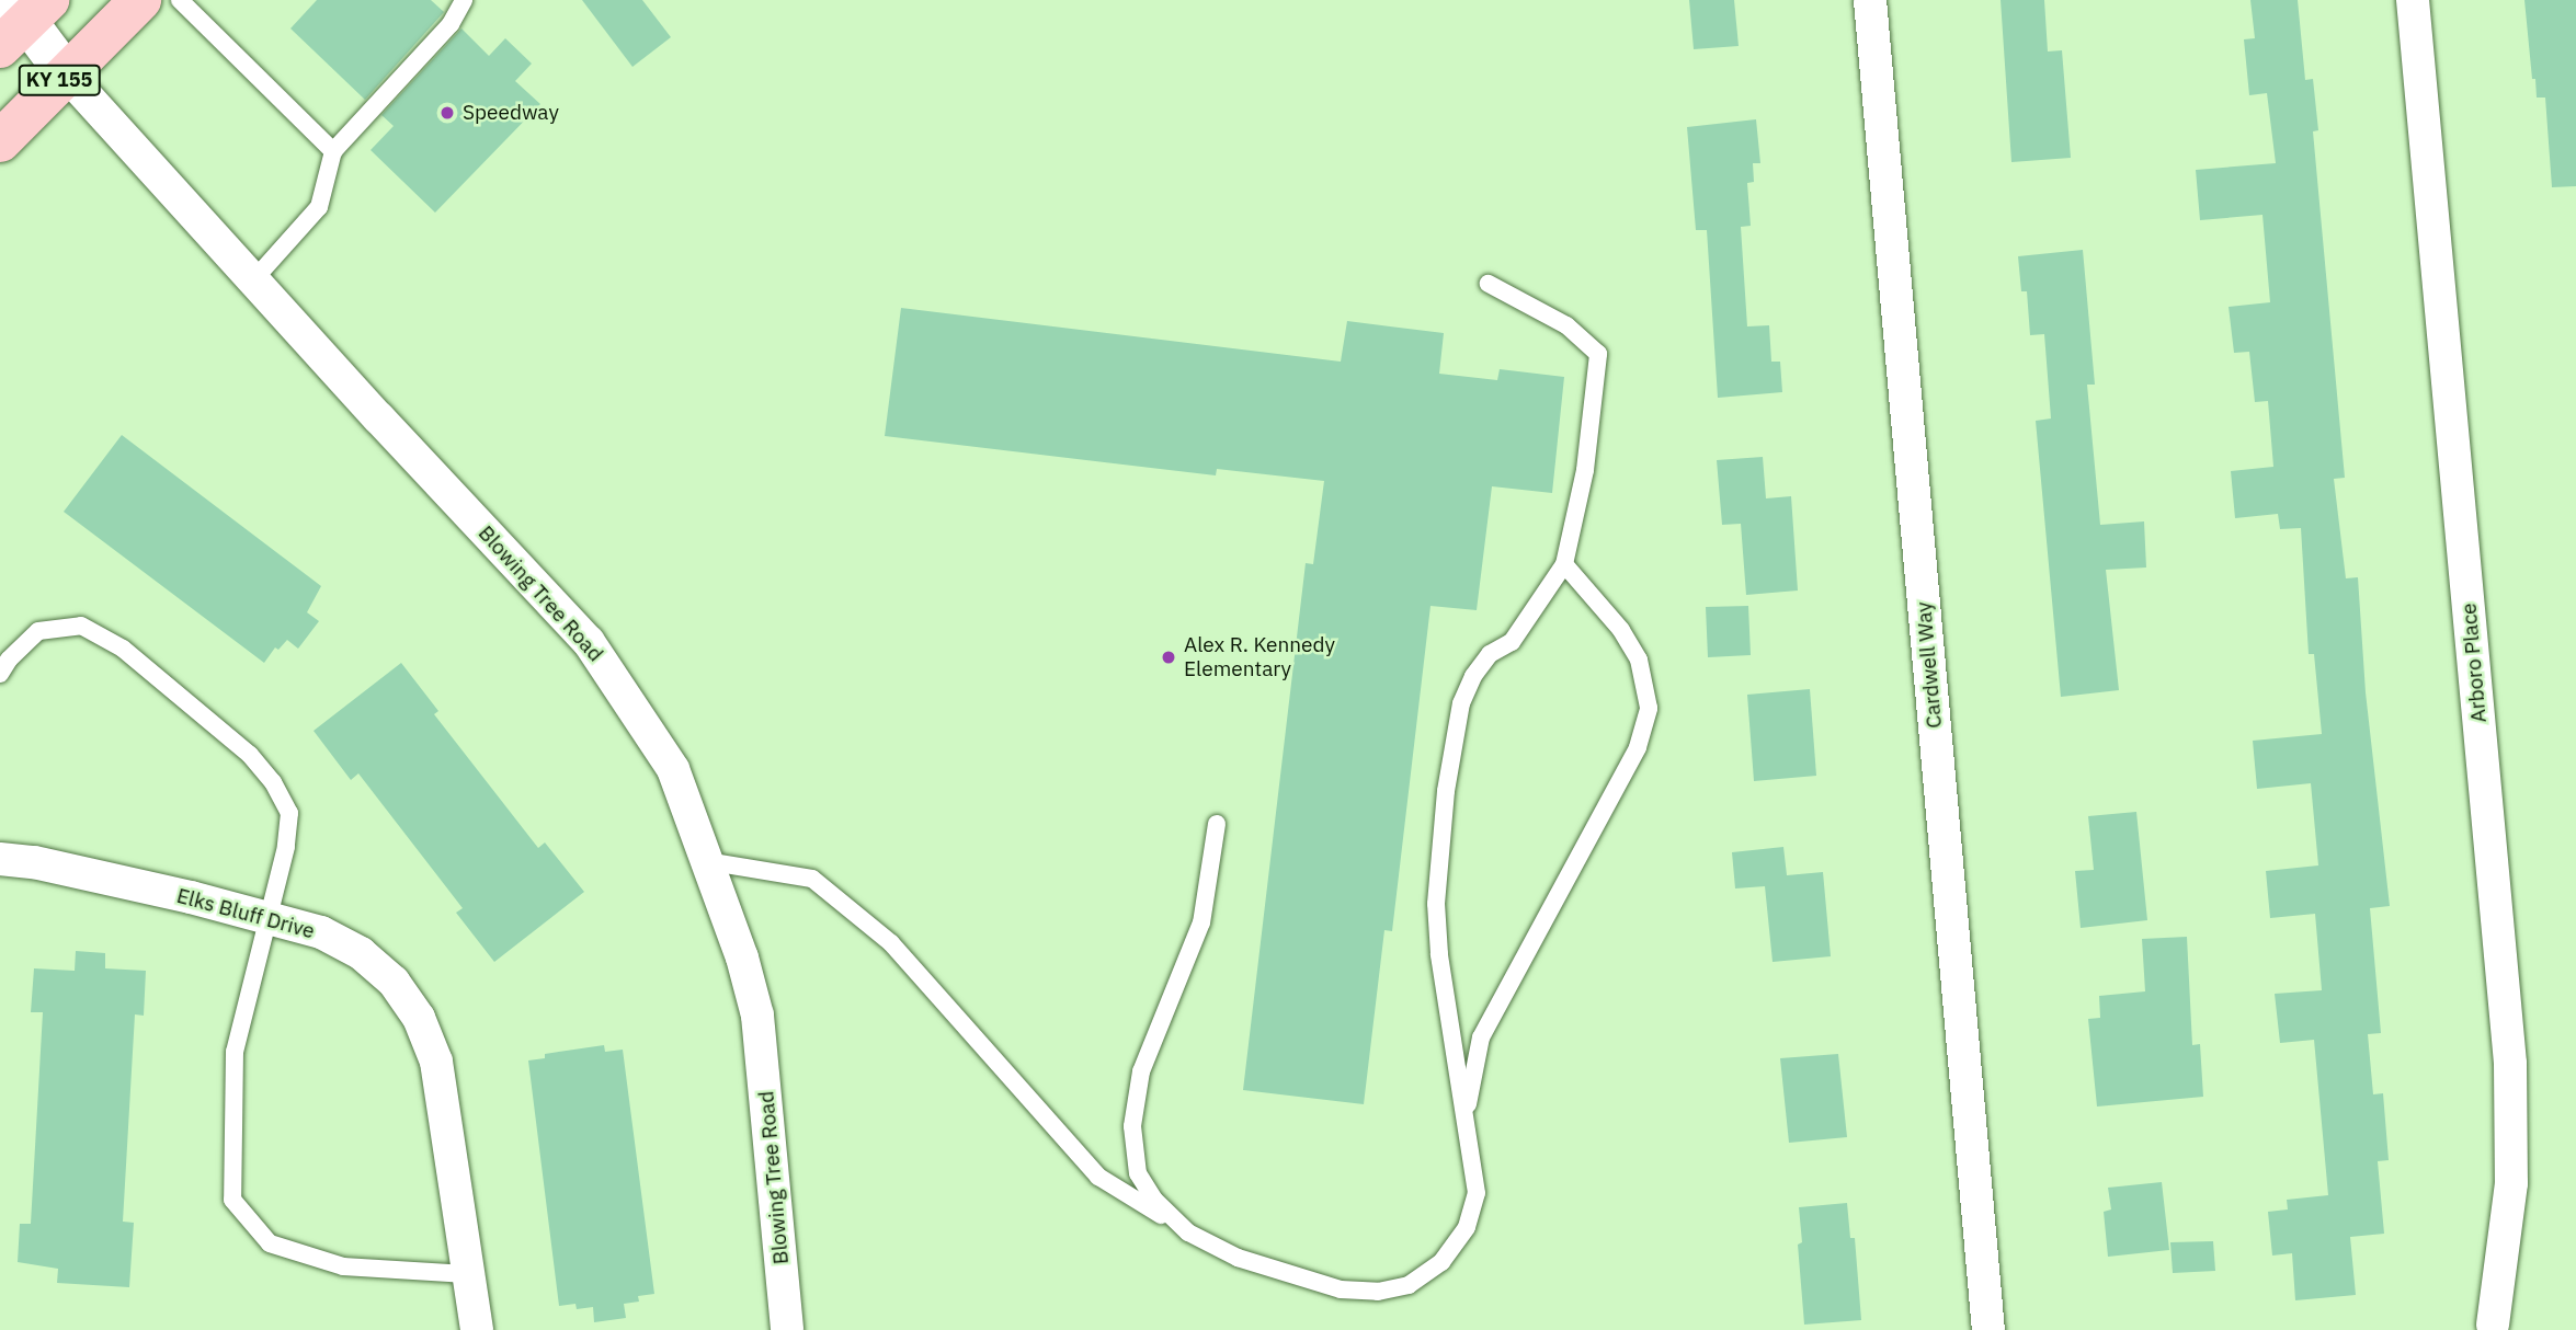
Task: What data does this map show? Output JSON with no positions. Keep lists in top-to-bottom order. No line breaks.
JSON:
{"streets":{"main road":["KY 155"],"street":["Blowing Tree Road","Arboro Place","Cardwell Way","Elks Bluff Drive"]},"crossings":[["KY 155","Blowing Tree Road"]],"places":["Speedway","Alex R. Kennedy Elementary"]}
